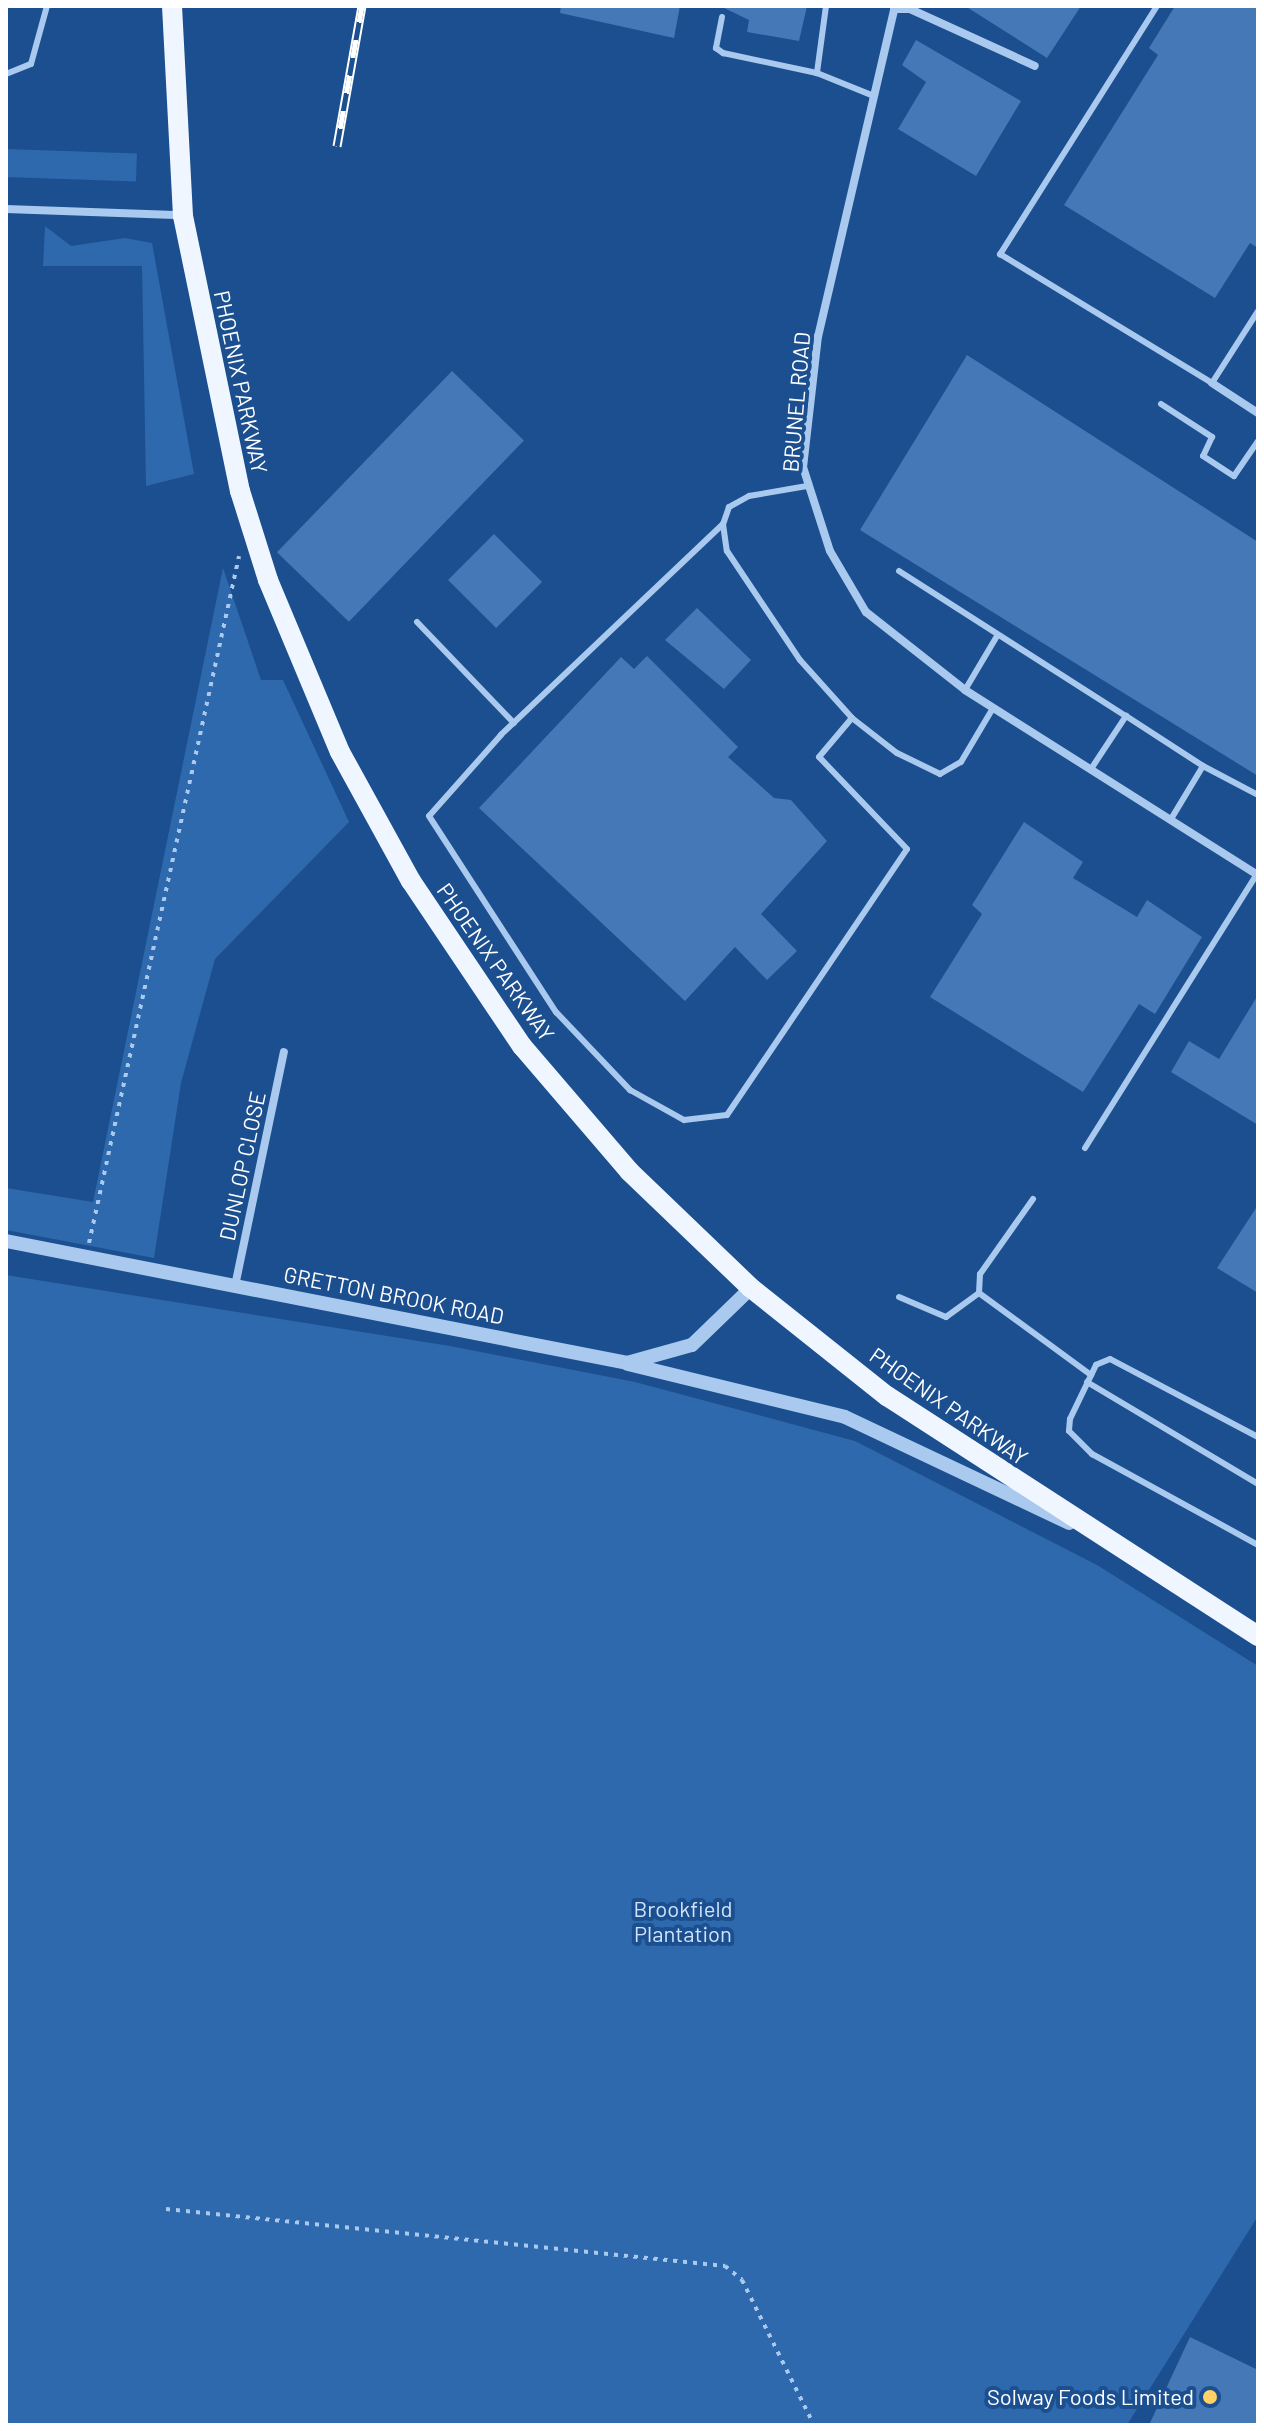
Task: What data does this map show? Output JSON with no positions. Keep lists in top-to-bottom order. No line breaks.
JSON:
{"streets":{"main road":["PHOENIX PARKWAY"],"street":["BRUNEL ROAD","DUNLOP CLOSE","GRETTON BROOK ROAD"]},"crossings":[["PHOENIX PARKWAY","GRETTON BROOK ROAD"],["DUNLOP CLOSE","GRETTON BROOK ROAD"]],"parks":["Brookfield Plantation"],"places":["Solway Foods Limited"]}
